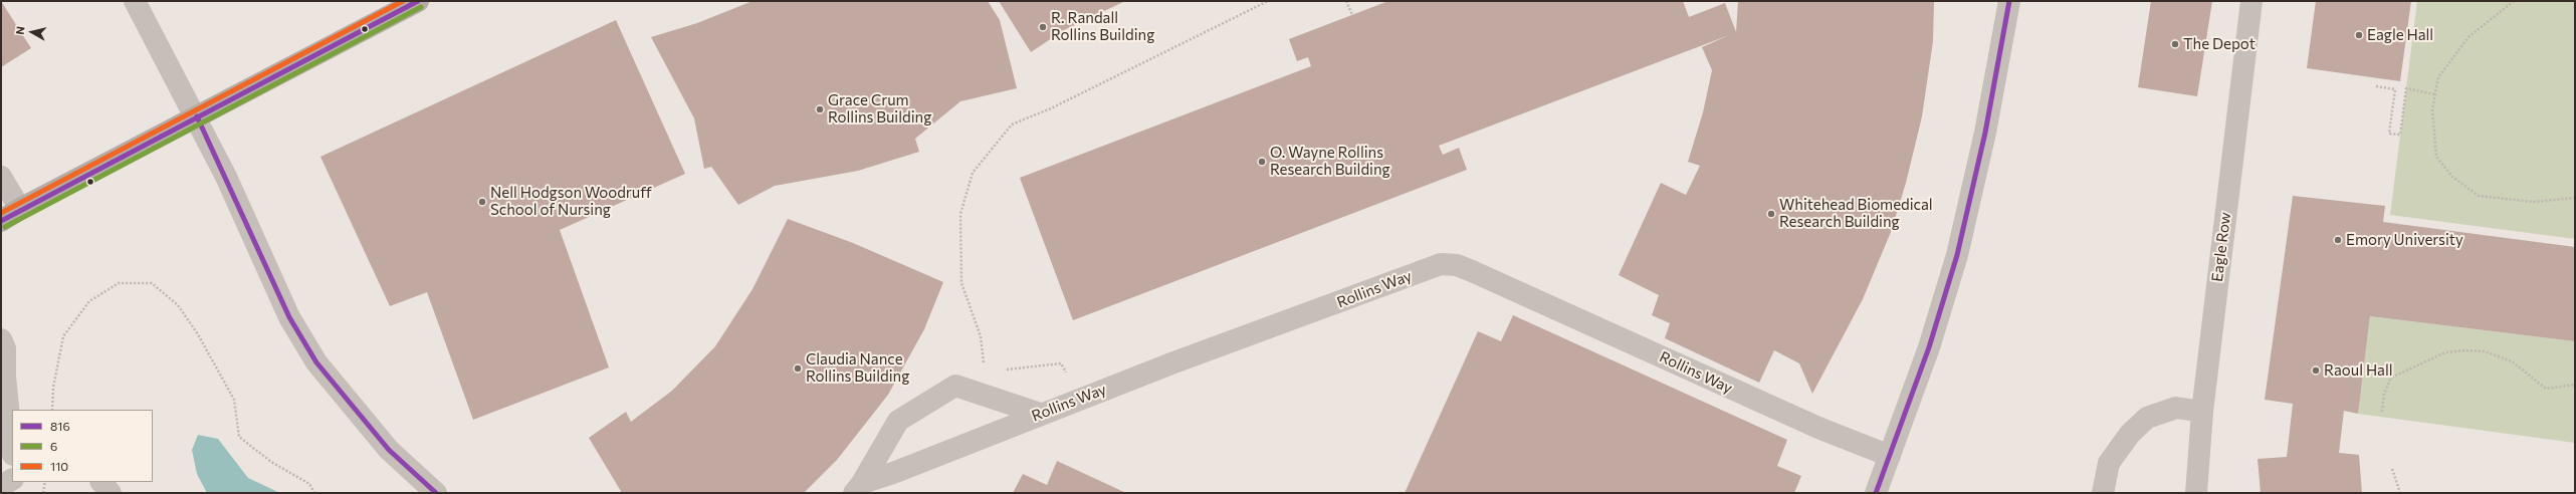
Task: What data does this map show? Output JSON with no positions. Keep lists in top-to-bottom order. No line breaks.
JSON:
{"streets":{"street":["Eagle Row","Rollins Way"]},"places":["R. Randall Rollins Building","Eagle Hall","The Depot","Grace Crum Rollins Building","O. Wayne Rollins Research Building","Nell Hodgson Woodruff School of Nursing","Whitehead Biomedical Research Building","Emory University","Claudia Nance Rollins Building","Raoul Hall"],"lines":["transit line 816","transit line 110","transit line 6"],"legend":["816","6","110"],"north":"left"}
